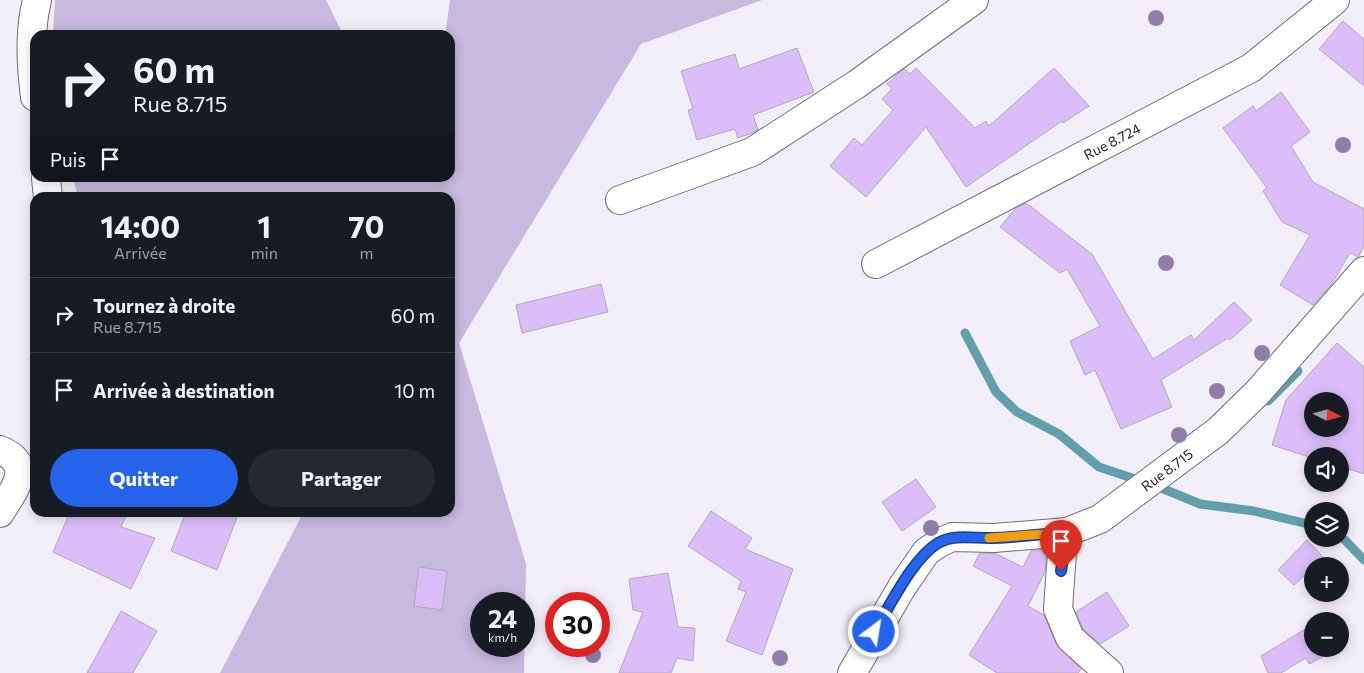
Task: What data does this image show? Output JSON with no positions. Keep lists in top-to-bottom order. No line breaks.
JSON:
{"streets":{"street":["Rue 8.724","Rue 8.715"]},"north":"right","page":{"turn":["60 m","Rue 8.715"],"then":"Puis","eta":["14:00","Arrivée","1","min","70","m"],"list":[{"name":"Tournez à droite","note":"Rue 8.715","value":"60 m"},{"name":"Arrivée à destination","value":"10 m"}],"map_buttons":["+","−"],"buttons":["Quitter","Partager"],"speed":"24 km/h","limit":"30"}}
